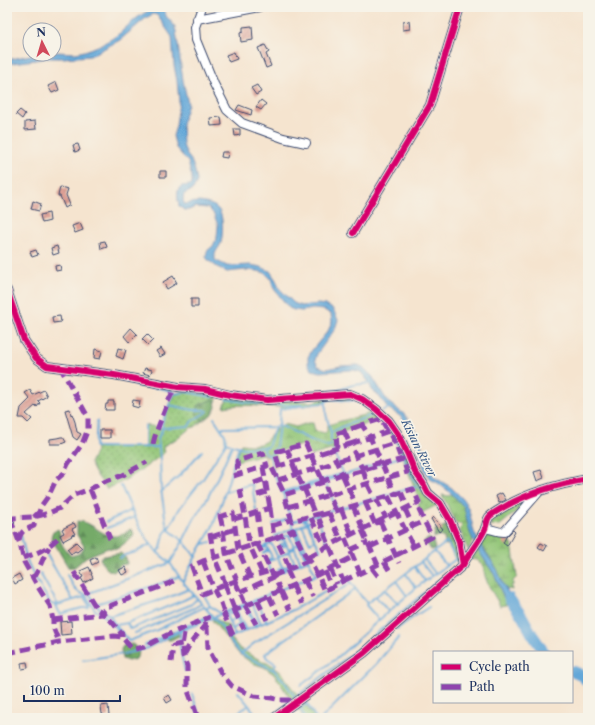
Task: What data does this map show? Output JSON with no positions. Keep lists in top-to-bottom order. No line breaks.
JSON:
{"water":["Kisian River"],"legend":["Cycle path","Path"],"scale_bar":"100 m","north":"top"}
